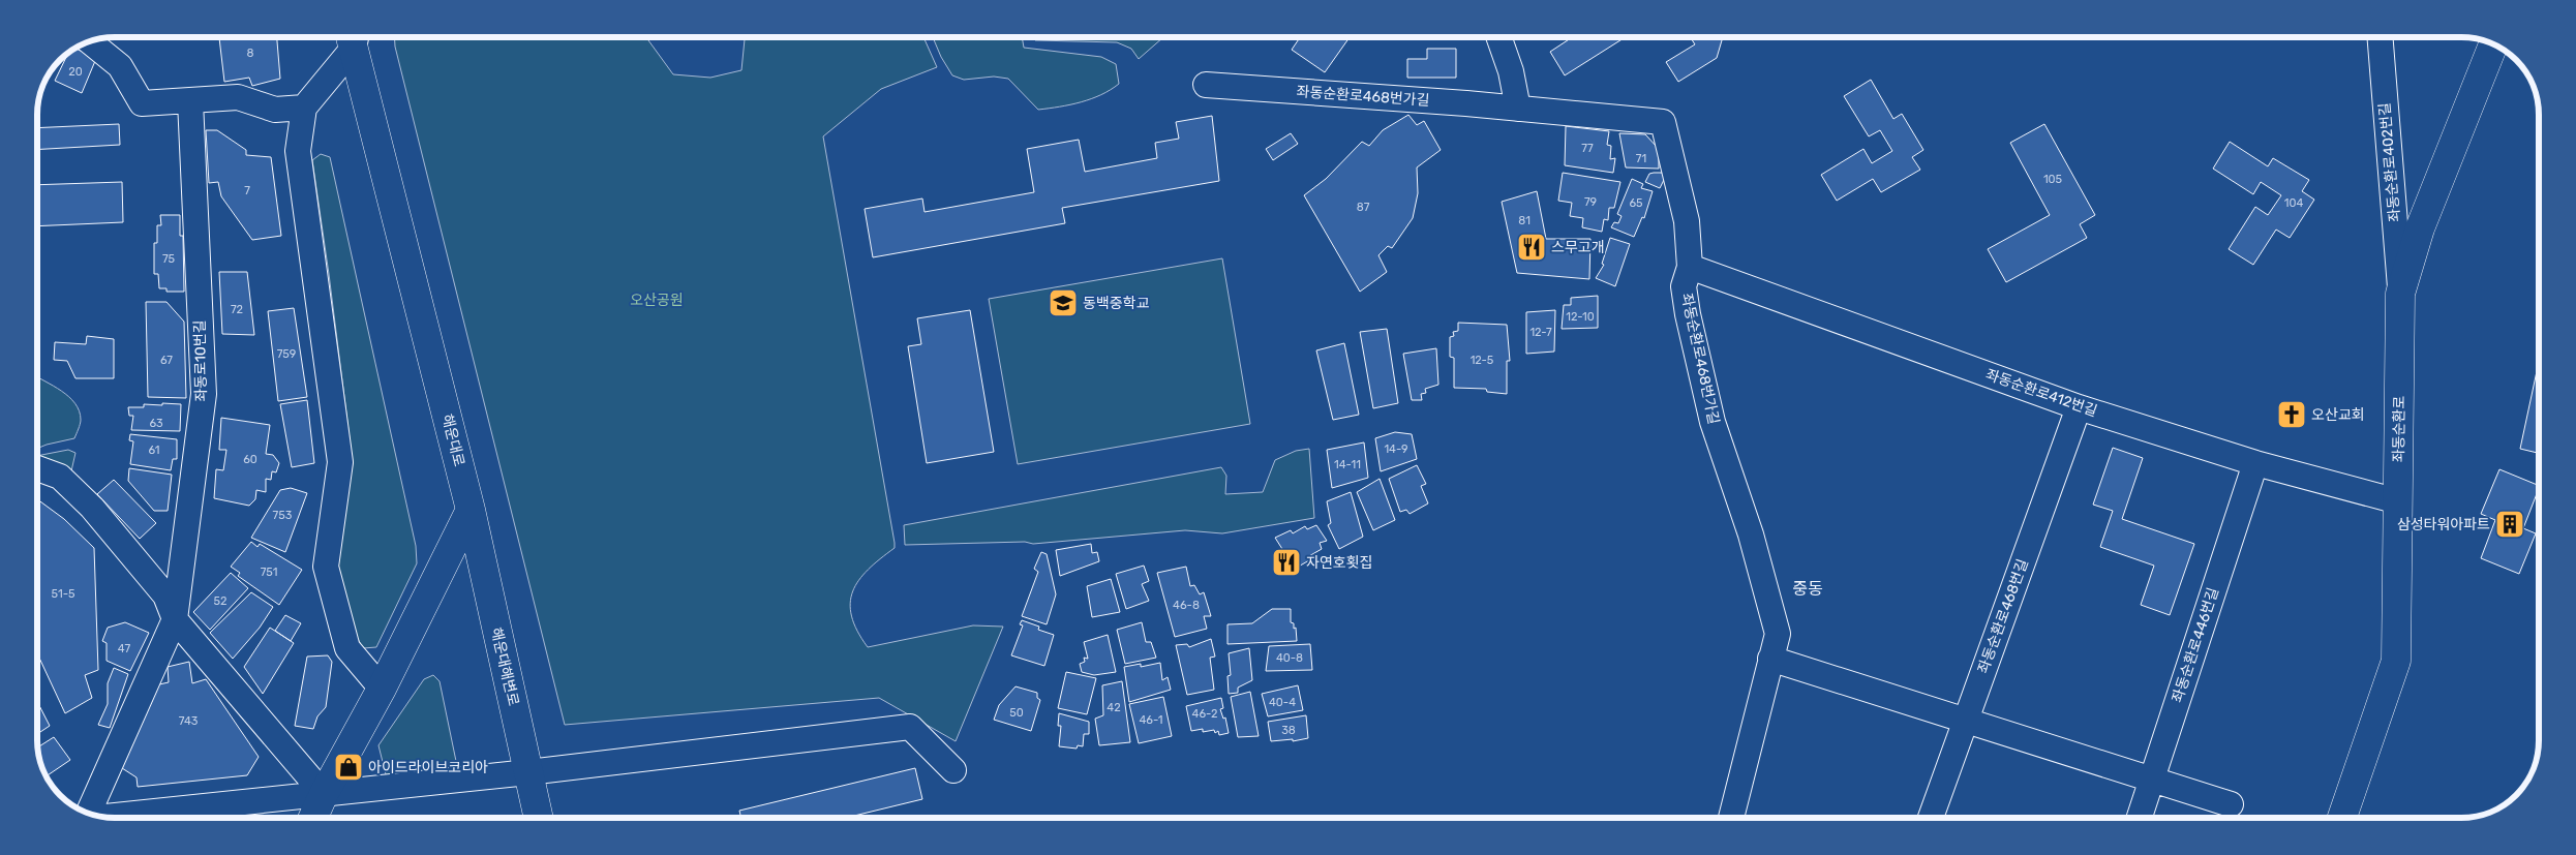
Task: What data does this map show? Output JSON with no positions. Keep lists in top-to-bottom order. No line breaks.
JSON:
{"streets":{"main road":["좌동순환로","해운대로","해운대해변로"],"street":["좌동순환로468번가길","좌동순환로402번길","좌동로10번길","좌동순환로412번길","좌동순환로468번길","좌동순환로446번길"]},"crossings":[["좌동순환로468번가길","좌동순환로412번길"],["좌동순환로402번길","좌동순환로"],["좌동순환로412번길","좌동순환로"],["좌동순환로412번길","좌동순환로468번길"],["좌동순환로412번길","좌동순환로446번길"],["해운대로","해운대해변로"]],"districts":["중동"],"parks":["오산공원"],"places":{"restaurant":["스무고개","자연호횟집"],"school or university":["동백중학교"],"church":["오산교회"],"building":["삼성타워아파트"],"shop":["아이드라이브코리아"]},"house_numbers":["8","20","77","71","105","7","79","65","104","87","81","75","72","12-10","12-7","759","67","12-5","63","14-9","61","60","14-11","753","751","51-5","52","46-8","47","40-8","40-4","42","50","46-2","46-1","743","38"]}
